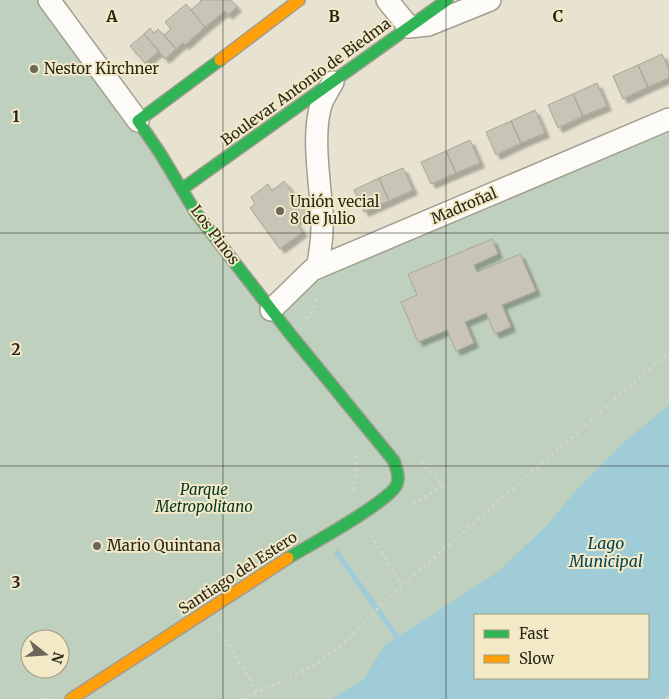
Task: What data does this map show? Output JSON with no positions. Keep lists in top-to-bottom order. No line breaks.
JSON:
{"streets":{"street":["Boulevar Antonio de Biedma","Madroñal","Los Pinos","Santiago del Estero"]},"crossings":[["Boulevar Antonio de Biedma","Los Pinos"],["Madroñal","Los Pinos"],["Los Pinos","Santiago del Estero"]],"water":["Lago Municipal"],"parks":["Parque Metropolitano"],"places":["Nestor Kirchner","Unión vecial 8 de Julio","Mario Quintana"],"legend":["Fast","Slow"],"north":"right","grid":{"columns":["A","B","C"],"rows":["1","2","3"]}}
